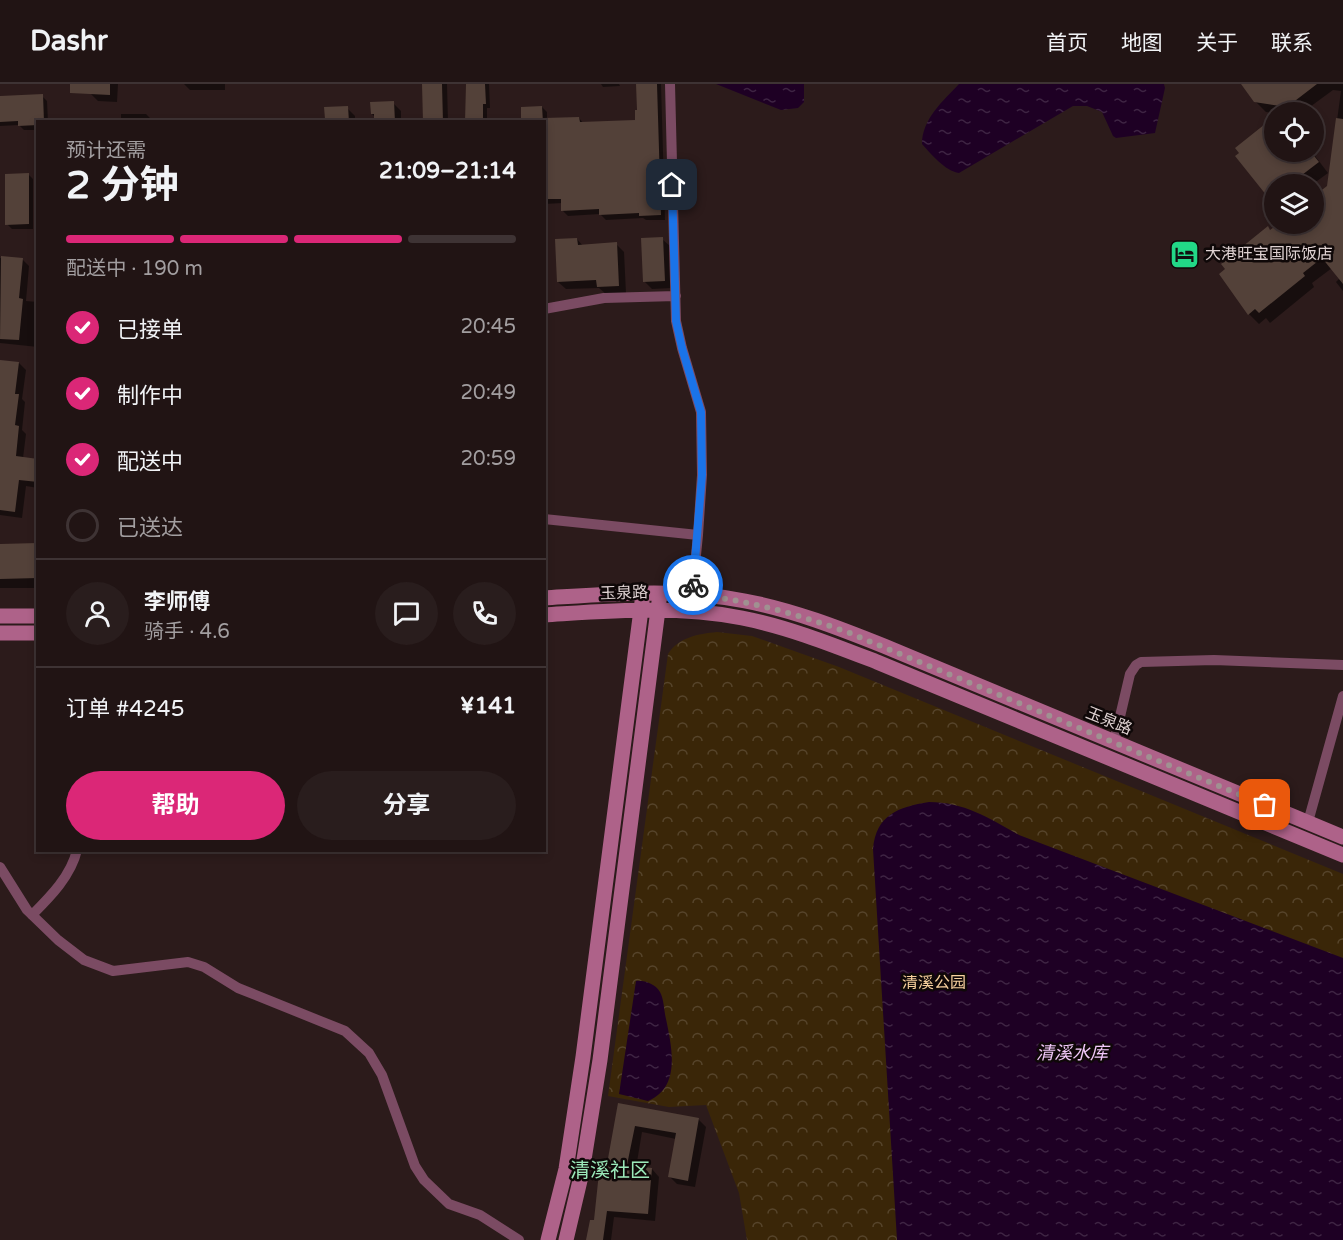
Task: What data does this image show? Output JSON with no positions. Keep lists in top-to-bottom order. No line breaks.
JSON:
{"streets":{"main road":["玉泉路"]},"districts":["清溪社区"],"water":["清溪水库"],"parks":["清溪公园"],"places":{"hotel":["大港旺宝国际饭店"]},"page":{"header":"Dashr","nav":["首页","地图","关于","联系"],"heading":["2 分钟","预计还需","21:09–21:14"],"panel":["李师傅","骑手 · 4.6","订单 #4245","¥141"],"bar":"配送中 · 190 m","list":[["已接单","20:45"],["制作中","20:49"],["配送中","20:59"],"已送达"],"buttons":["帮助","分享"]}}
